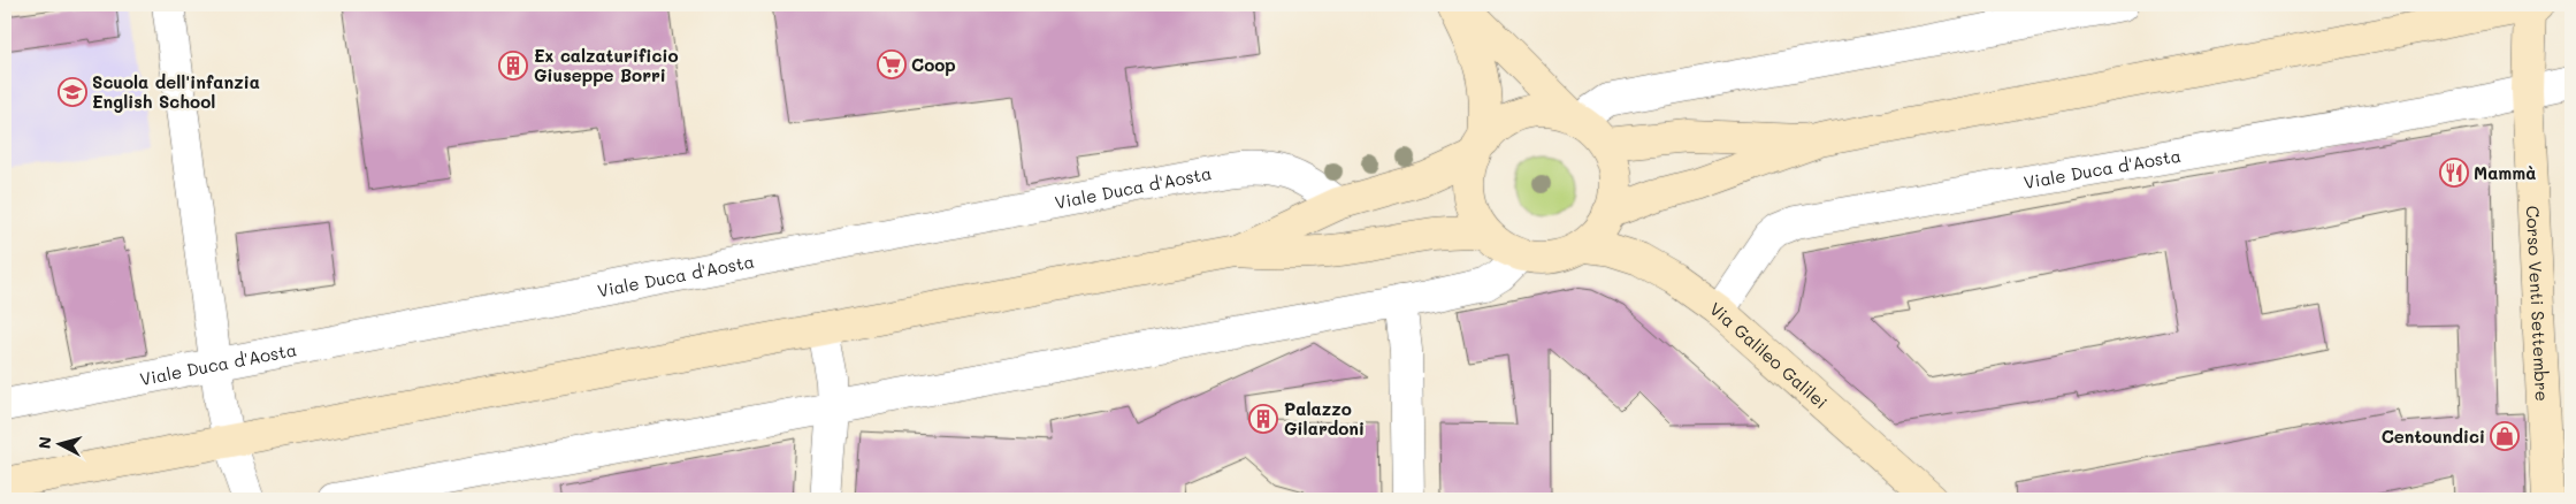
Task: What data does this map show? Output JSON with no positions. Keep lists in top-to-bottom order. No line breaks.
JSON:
{"streets":{"main road":["Corso Venti Settembre","Via Galileo Galilei"],"street":["Viale Duca d'Aosta"]},"crossings":[["Viale Duca d'Aosta","Corso Venti Settembre"],["Viale Duca d'Aosta","Via Galileo Galilei"]],"places":{"supermarket":["Coop"],"building":["Ex calzaturificio Giuseppe Borri","Palazzo Gilardoni"],"school or university":["Scuola dell'infanzia English School"],"restaurant":["Mammà"],"shop":["Centoundici"]},"north":"left"}
